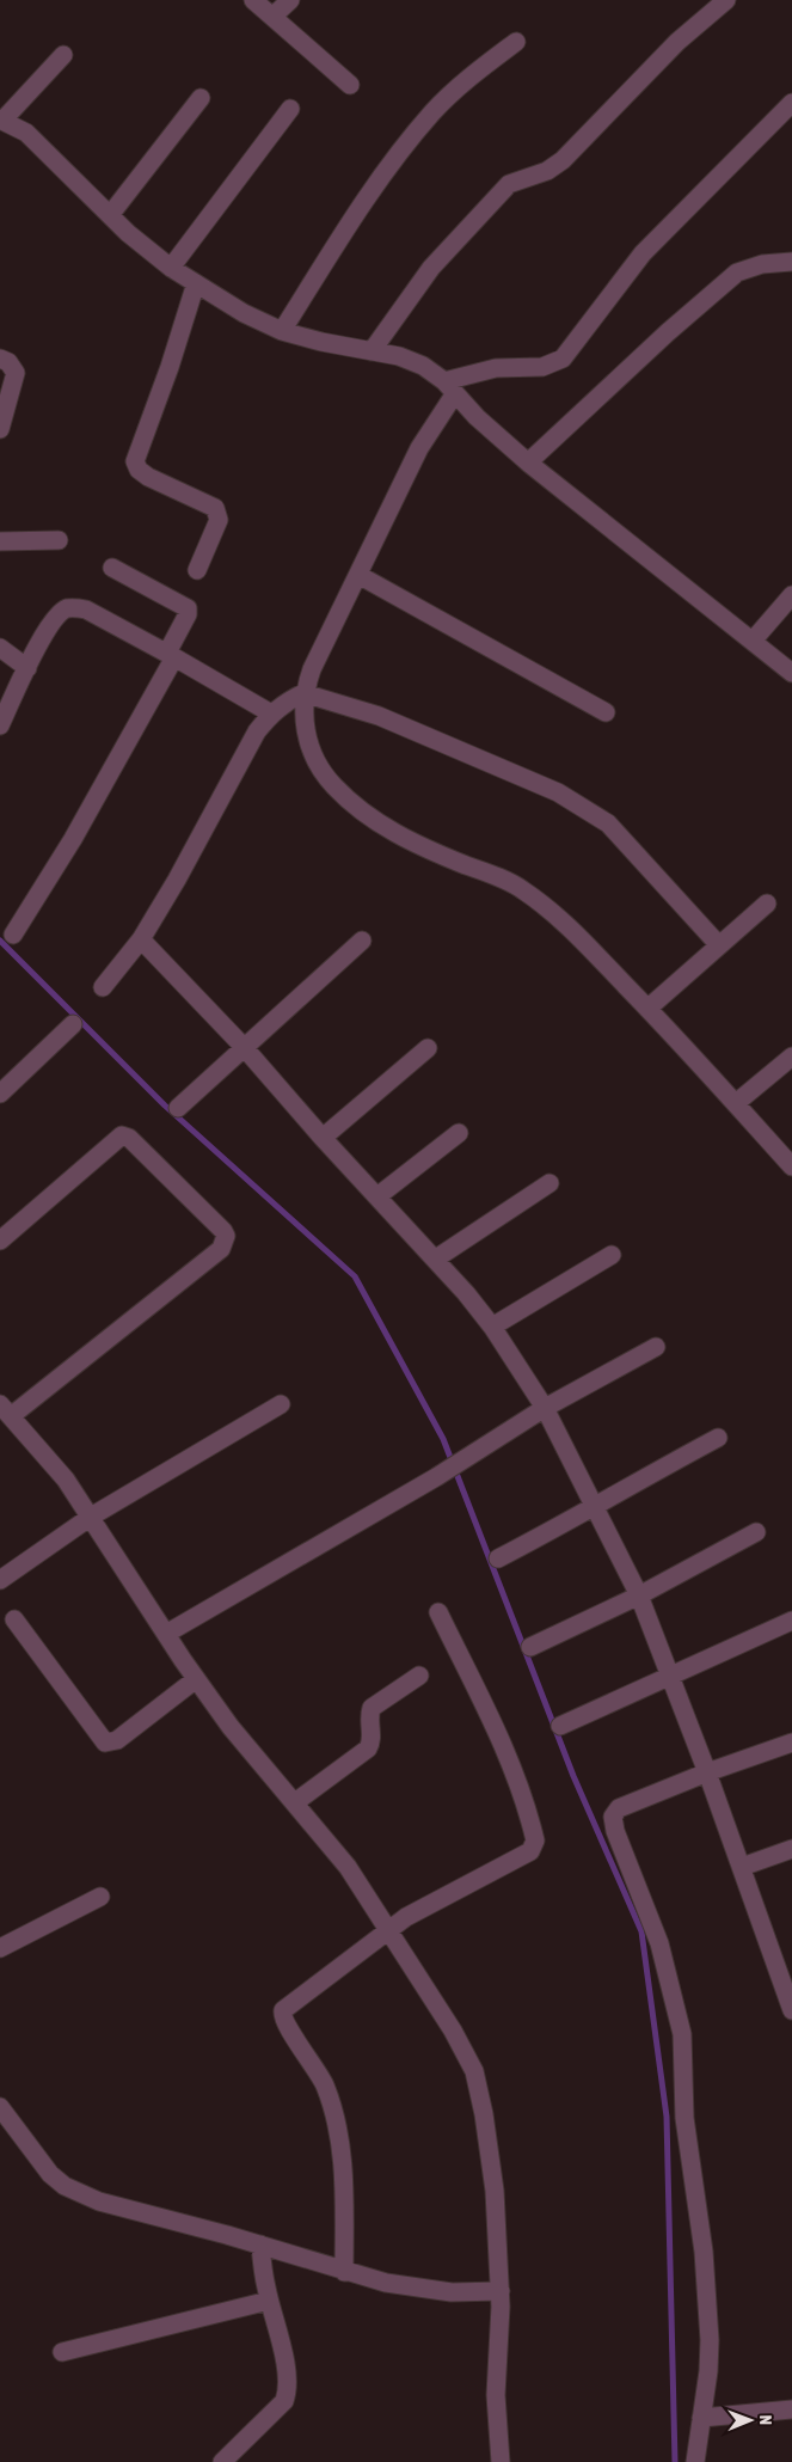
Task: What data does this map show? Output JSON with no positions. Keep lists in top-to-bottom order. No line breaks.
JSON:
{"north":"right"}
